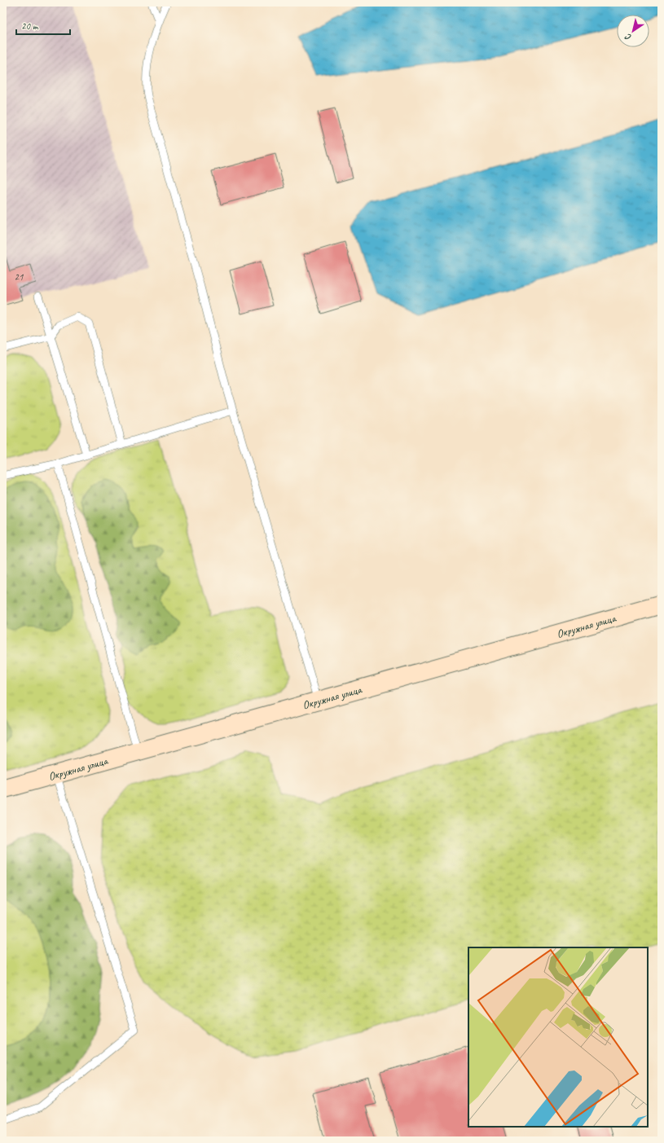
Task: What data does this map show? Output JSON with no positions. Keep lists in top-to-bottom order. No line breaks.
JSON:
{"streets":{"main road":["Окружная улица"]},"house_numbers":["21"],"scale_bar":"20 m","north":"bottom left"}
